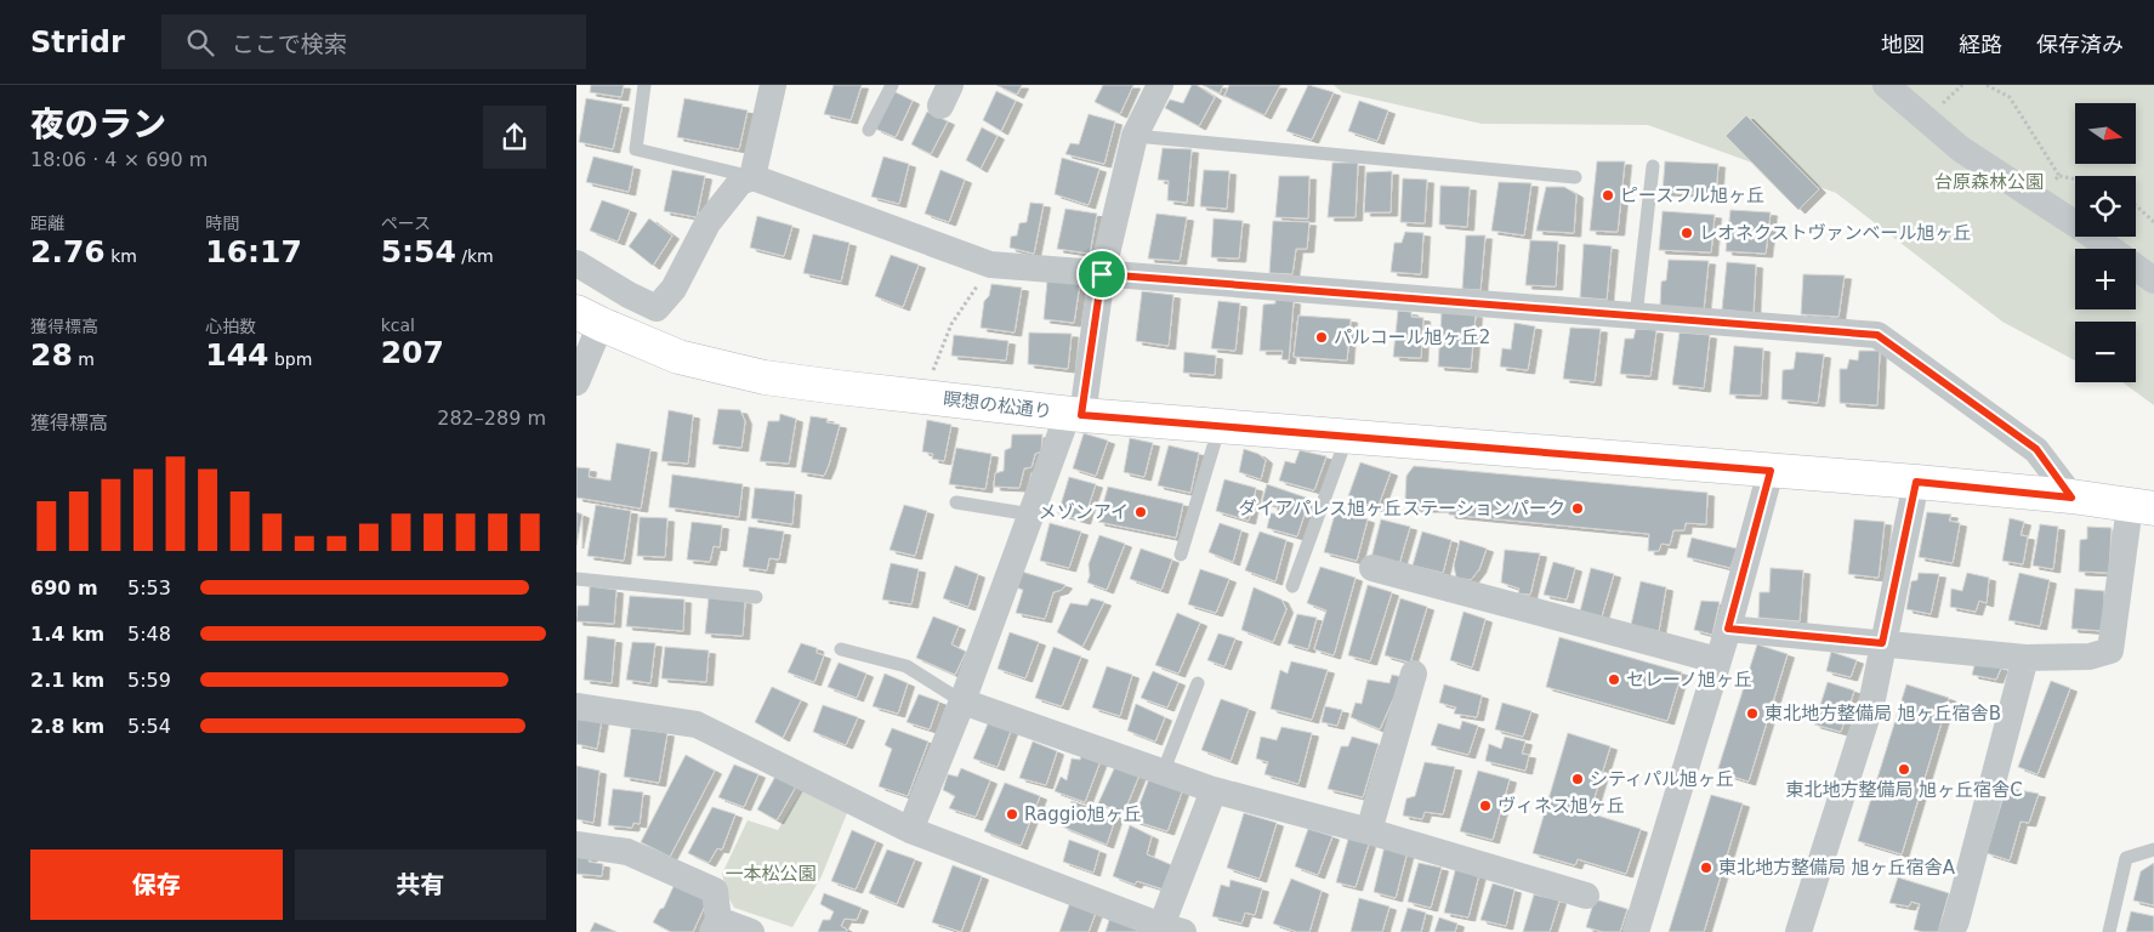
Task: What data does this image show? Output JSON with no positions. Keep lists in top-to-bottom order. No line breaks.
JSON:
{"streets":{"street":["瞑想の松通り"]},"parks":["台原森林公園","一本松公園"],"places":["ピースフル旭ヶ丘","レオネクストヴァンベール旭ヶ丘","パルコール旭ヶ丘2","ダイアパレス旭ヶ丘ステーションパーク","メゾンアイ","セレーノ旭ヶ丘","東北地方整備局 旭ヶ丘宿舎B","東北地方整備局 旭ヶ丘宿舎C","シティパル旭ヶ丘","ヴィネス旭ヶ丘","Raggio旭ヶ丘","東北地方整備局 旭ヶ丘宿舎A"],"north":"right","page":{"header":"Stridr","search":"ここで検索","nav":["地図","経路","保存済み"],"heading":["夜のラン","18:06 · 4 × 690 m"],"map_buttons":["+","−"],"stats":[["距離","2.76 km"],["時間","16:17"],["ペース","5:54 /km"],["獲得標高","28 m"],["心拍数","144 bpm"],["kcal","207"]],"chart":["獲得標高","282–289 m"],"list":[{"name":"690 m","note":"5:53"},{"name":"1.4 km","note":"5:48"},{"name":"2.1 km","note":"5:59"},{"name":"2.8 km","note":"5:54"}],"buttons":["保存","共有"]}}
